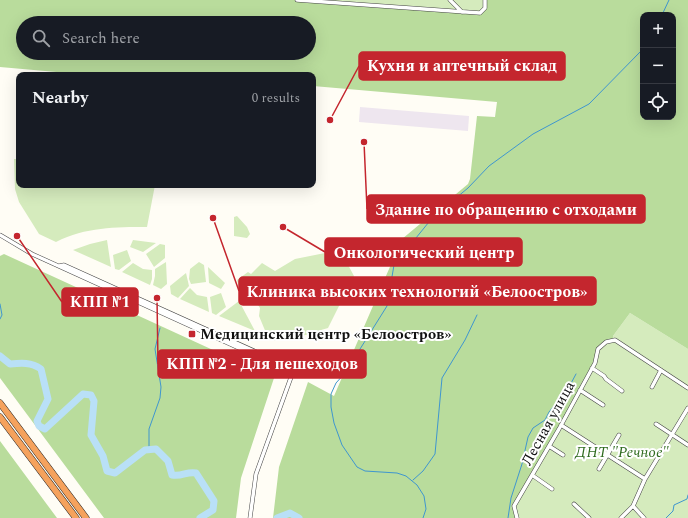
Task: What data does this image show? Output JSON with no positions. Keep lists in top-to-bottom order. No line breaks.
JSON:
{"streets":{"street":["Лесная улица"]},"parks":["ДНТ \"Речное\""],"places":{"other":["Кухня и аптечный склад","Здание по обращению с отходами","Клиника высоких технологий «Белоостров»","Онкологический центр","КПП №1","КПП №2 - Для пешеходов"],"transit":["Медицинский центр «Белоостров»"]},"page":{"map_buttons":["+","−"],"search":"Search here","heading":["Nearby","0 results"]}}
